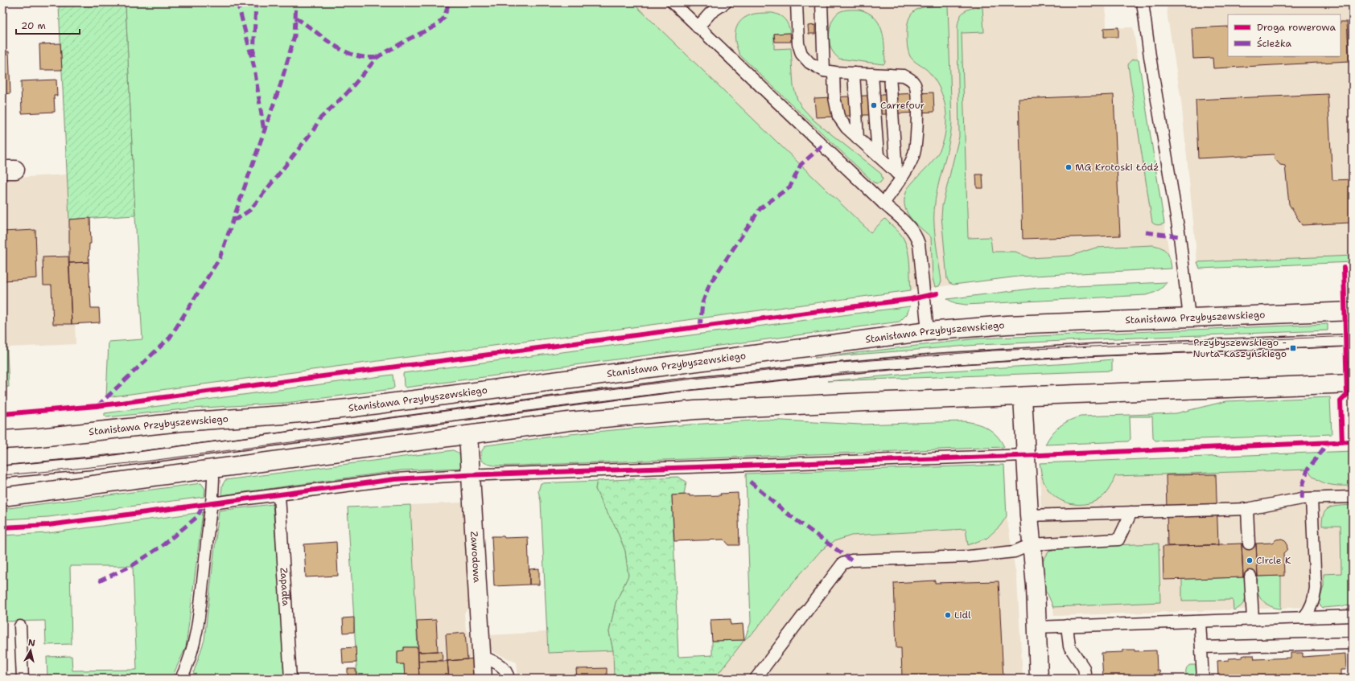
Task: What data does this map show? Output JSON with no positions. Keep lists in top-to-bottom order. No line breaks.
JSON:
{"streets":{"main road":["Stanisława Przybyszewskiego","Zawodowa"],"lane":["Zapadła"]},"places":{"other":["Carrefour","MG Krotoski Łódź","Circle K","Lidl"],"transit":["Przybyszewskiego - Nurta-Kaszyńskiego"]},"legend":["Droga rowerowa","Ścieżka"],"scale_bar":"20 m","north":"top"}
